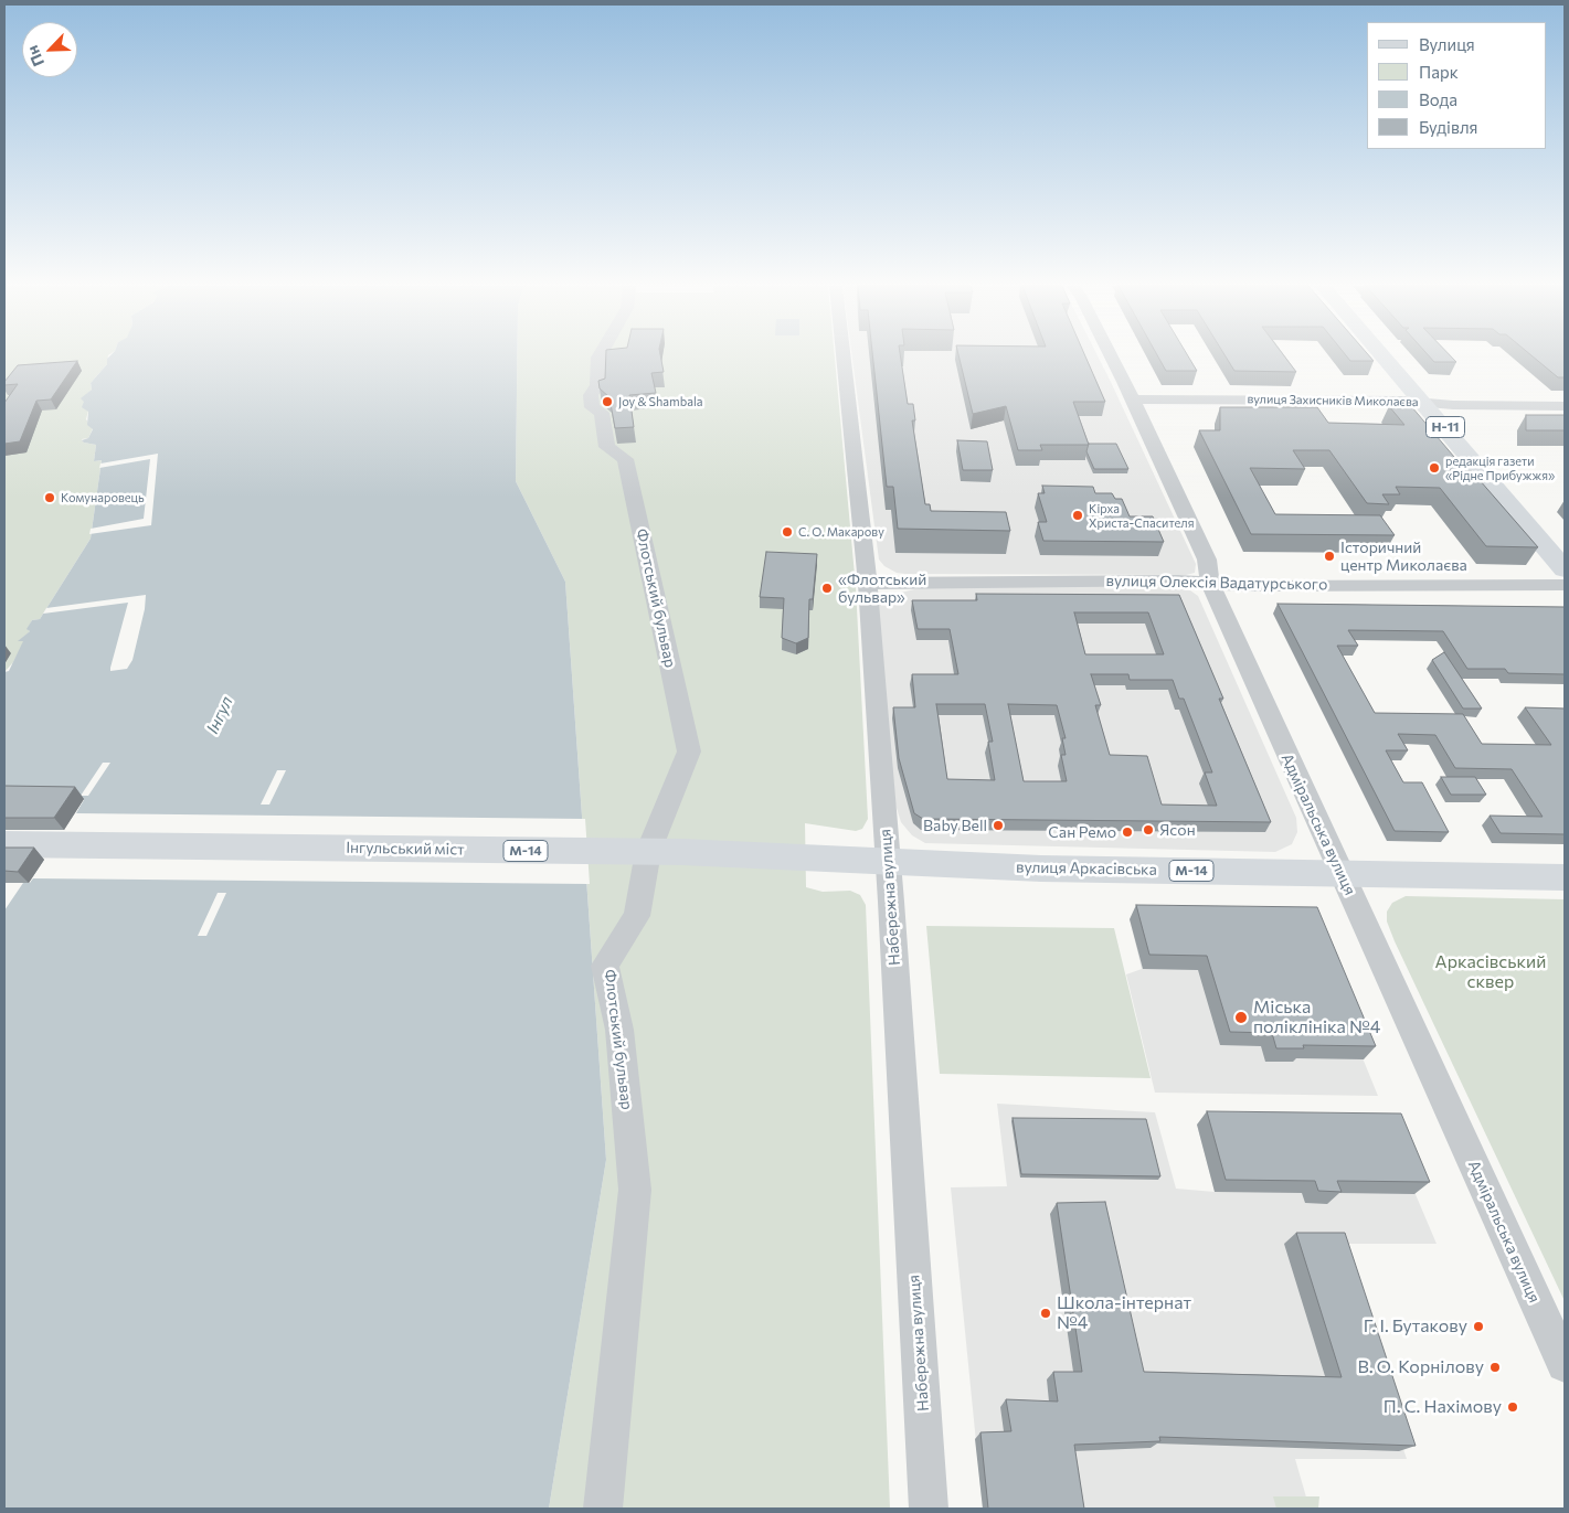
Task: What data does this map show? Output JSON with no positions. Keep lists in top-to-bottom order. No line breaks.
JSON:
{"streets":{"main road":["Н-11","Інгульський міст","М-14","вулиця Аркасівська"],"street":["вулиця Захисників Миколаєва","вулиця Олексія Вадатурського","Флотський бульвар","Адміральська вулиця","Набережна вулиця"]},"crossings":[["вулиця Захисників Миколаєва","Н-11"],["вулиця Захисників Миколаєва","Адміральська вулиця"],["вулиця Олексія Вадатурського","Адміральська вулиця"],["вулиця Олексія Вадатурського","Набережна вулиця"],["Адміральська вулиця","вулиця Аркасівська"],["Інгульський міст","вулиця Аркасівська"],["вулиця Аркасівська","Набережна вулиця"]],"water":["Інгул"],"parks":["Аркасівський сквер"],"places":["Joy & Shambala","редакція газети «Рідне Прибужжя»","Комунаровець","Кірха Христа-Спасителя","С. О. Макарову","Історичний центр Миколаєва","«Флотський бульвар»","Baby Bell","Ясон","Сан Ремо","Міська поліклініка №4","Школа-інтернат №4","Г. І. Бутакову","В. О. Корнілову","П. С. Нахімову"],"legend":["Вулиця","Парк","Вода","Будівля"],"north":"bottom left"}
